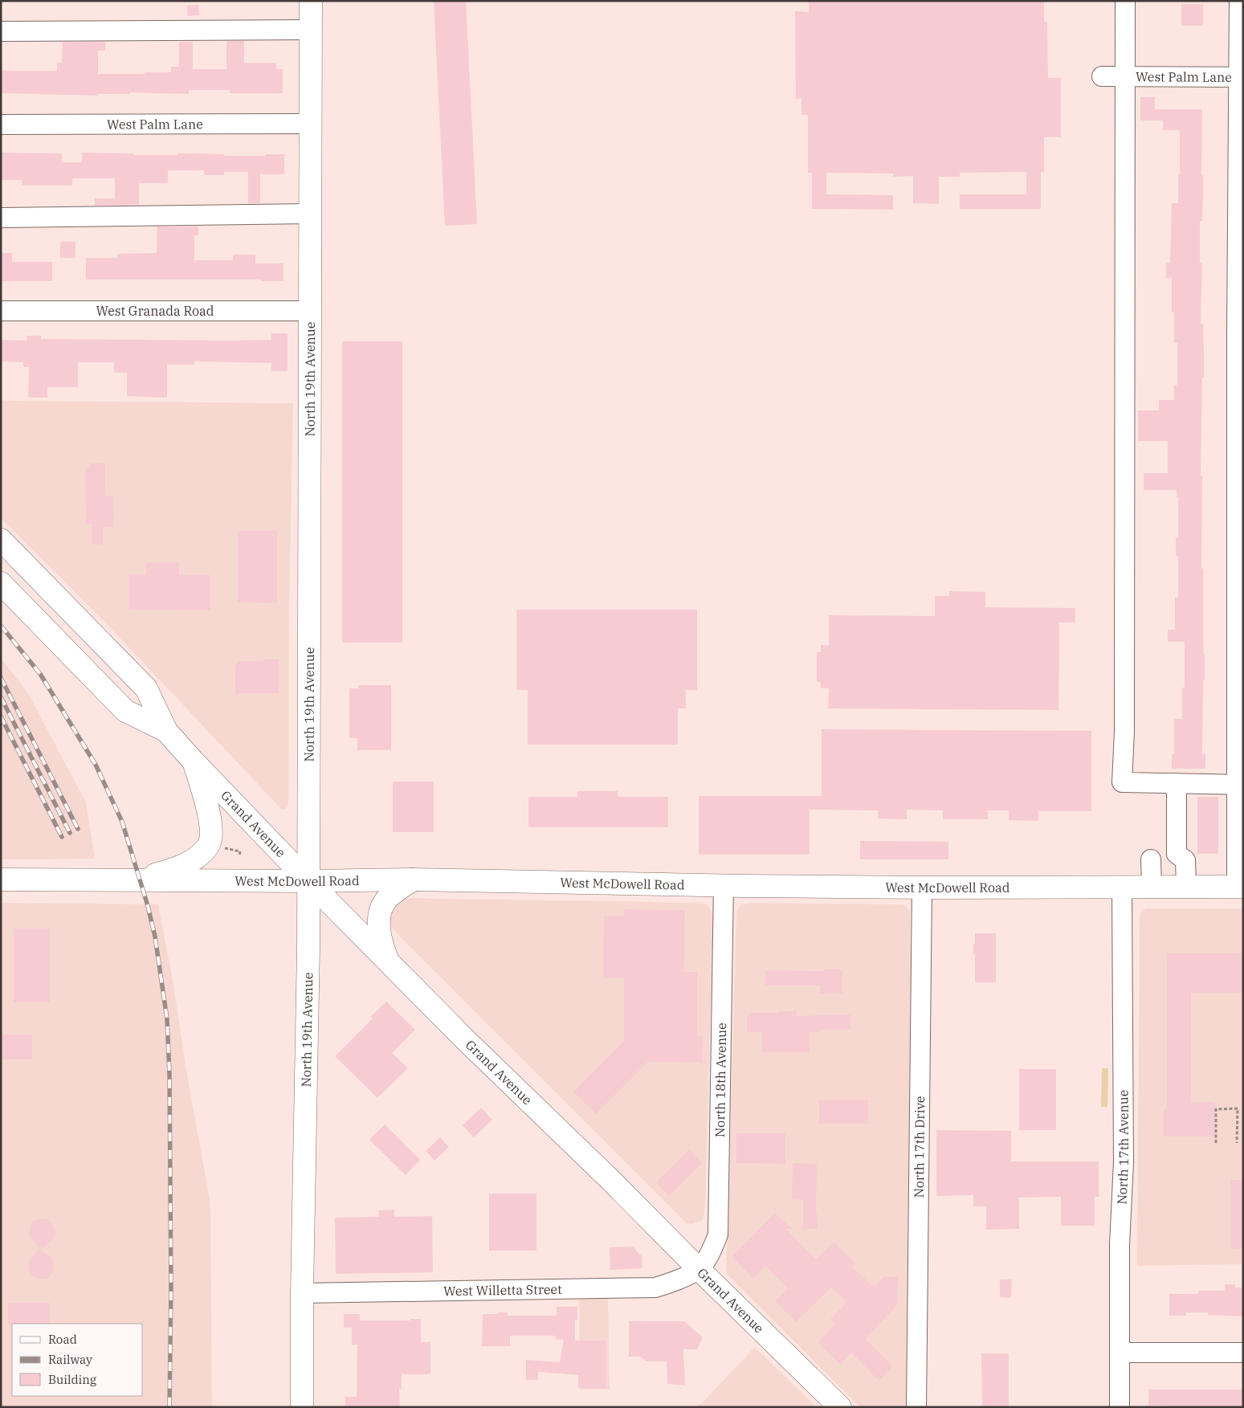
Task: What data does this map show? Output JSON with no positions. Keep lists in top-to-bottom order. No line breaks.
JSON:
{"streets":{"main road":["North 19th Avenue","Grand Avenue","West McDowell Road"],"street":["West Palm Lane","West Granada Road","North 18th Avenue","North 17th Drive","North 17th Avenue","West Willetta Street"]},"crossings":[["West Palm Lane","North 19th Avenue"],["West Granada Road","North 19th Avenue"],["North 19th Avenue","Grand Avenue"],["North 19th Avenue","West McDowell Road"],["North 19th Avenue","West Willetta Street"],["Grand Avenue","West McDowell Road"],["Grand Avenue","North 18th Avenue"],["Grand Avenue","West Willetta Street"],["West McDowell Road","North 18th Avenue"],["West McDowell Road","North 17th Drive"],["West McDowell Road","North 17th Avenue"],["North 18th Avenue","West Willetta Street"]],"legend":["Road","Railway","Building"]}
